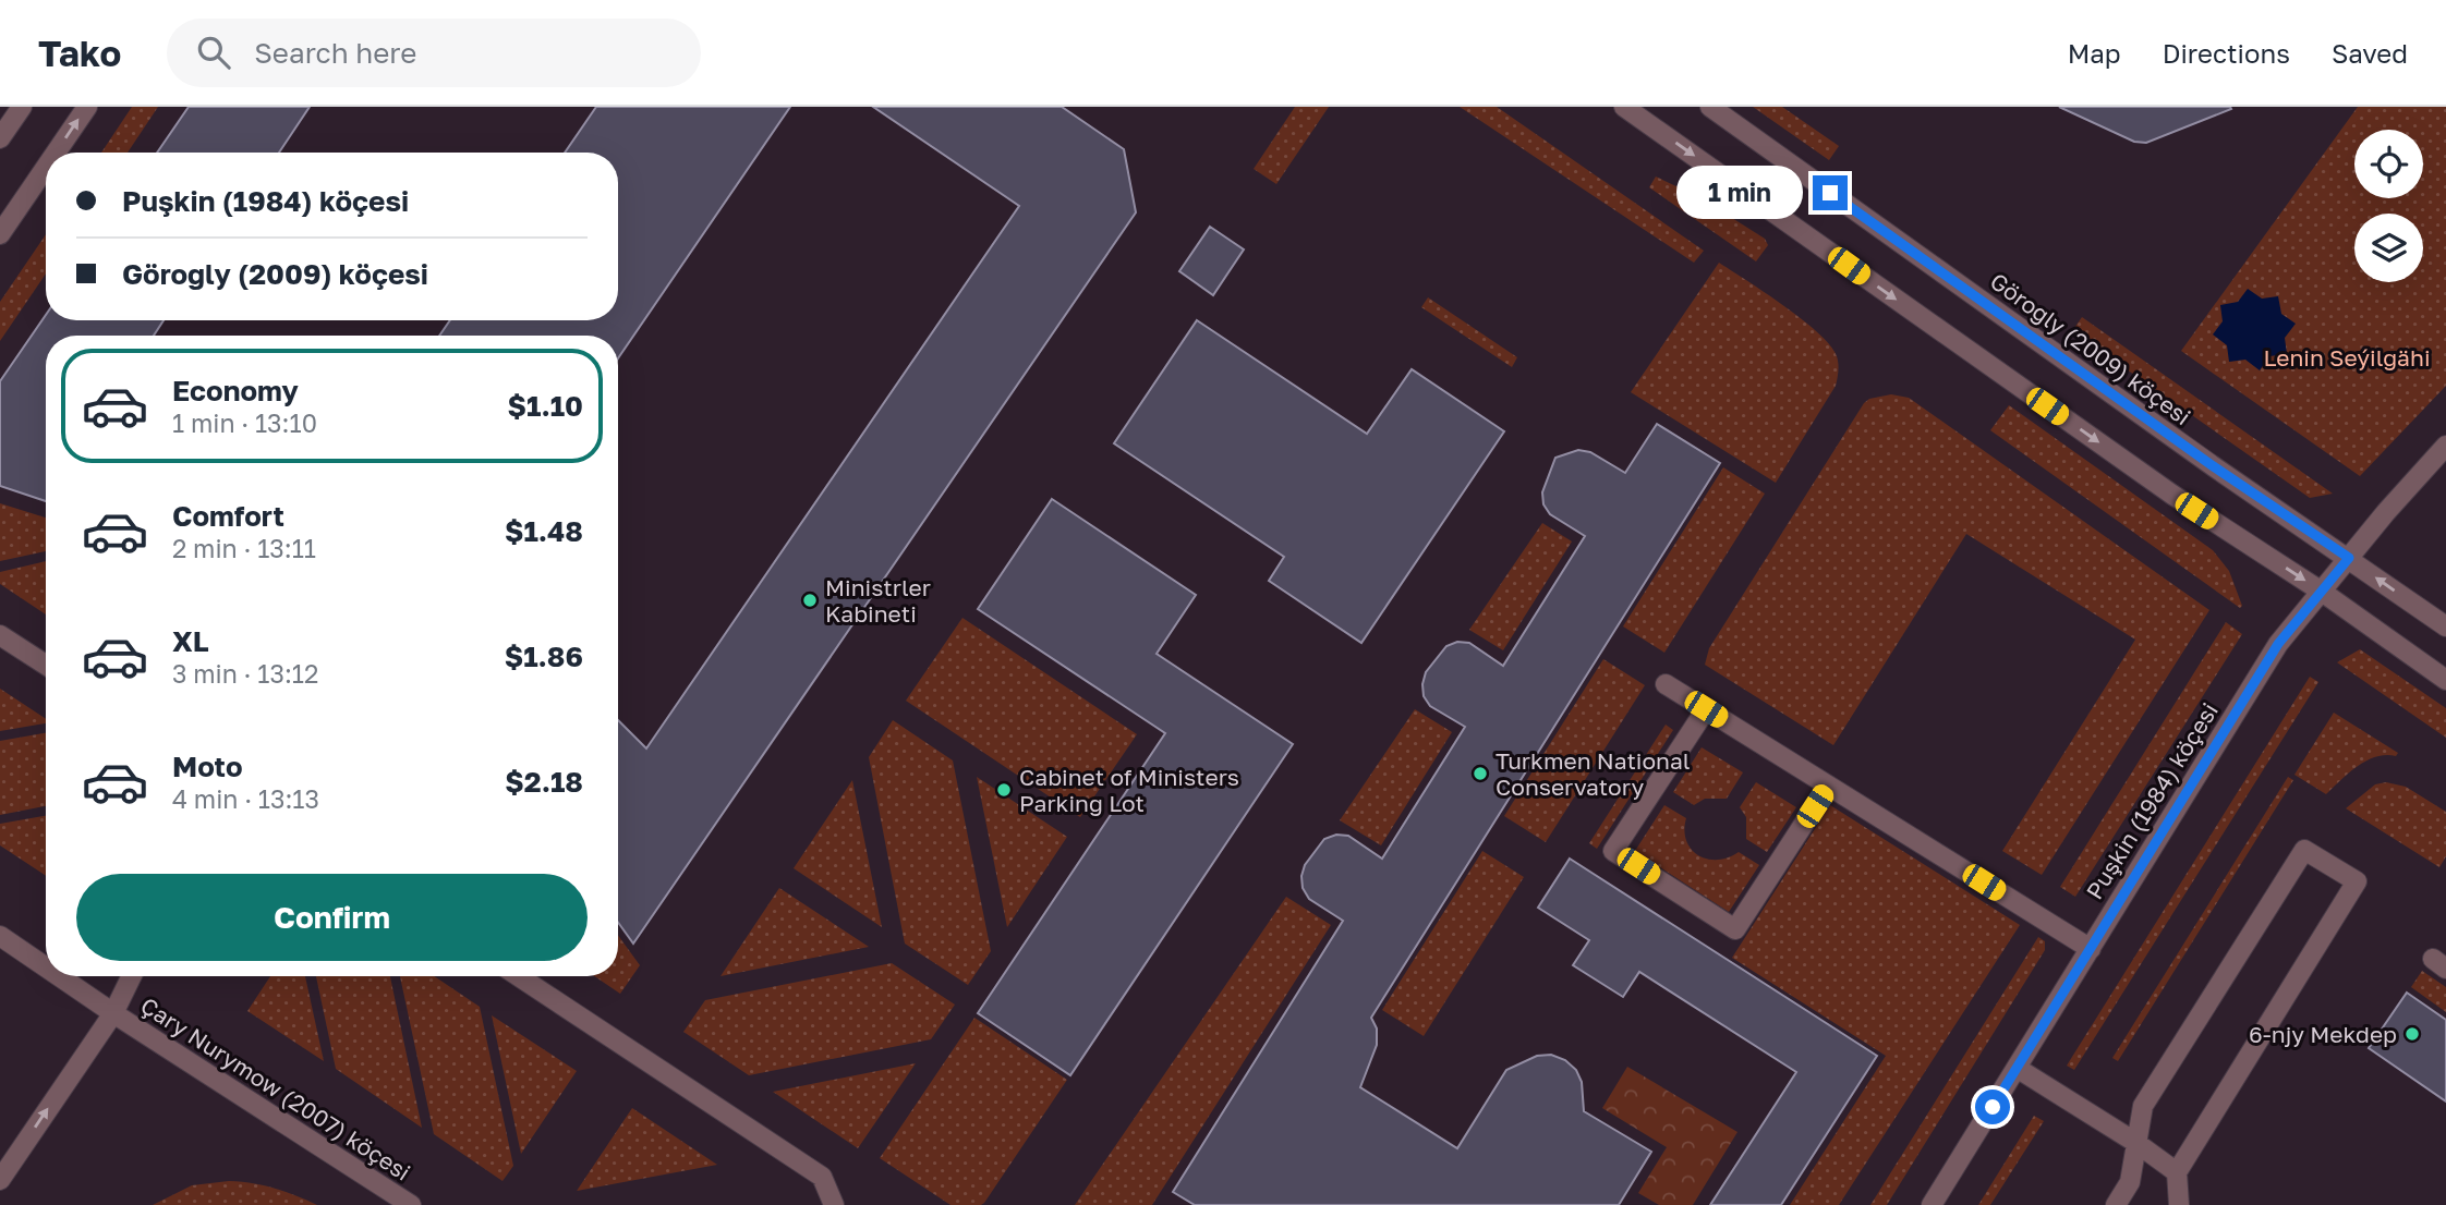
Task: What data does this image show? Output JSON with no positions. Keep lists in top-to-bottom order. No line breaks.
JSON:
{"streets":{"street":["Görogly (2009) köçesi","Puşkin (1984) köçesi","Çary Nurymow (2007) köçesi"]},"crossings":[["Görogly (2009) köçesi","Puşkin (1984) köçesi"]],"parks":["Lenin Seýilgähi"],"places":["Ministrler Kabineti","Turkmen National Conservatory","Cabinet of Ministers Parking Lot","6-njy Mekdep"],"page":{"header":"Tako","search":"Search here","nav":["Map","Directions","Saved"],"banner":["Puşkin (1984) köçesi","Görogly (2009) köçesi"],"bubble":"1 min","list":[{"name":"Economy","note":"1 min · 13:10","value":"$1.10"},{"name":"Comfort","note":"2 min · 13:11","value":"$1.48"},{"name":"XL","note":"3 min · 13:12","value":"$1.86"},{"name":"Moto","note":"4 min · 13:13","value":"$2.18"}],"buttons":"Confirm"}}
